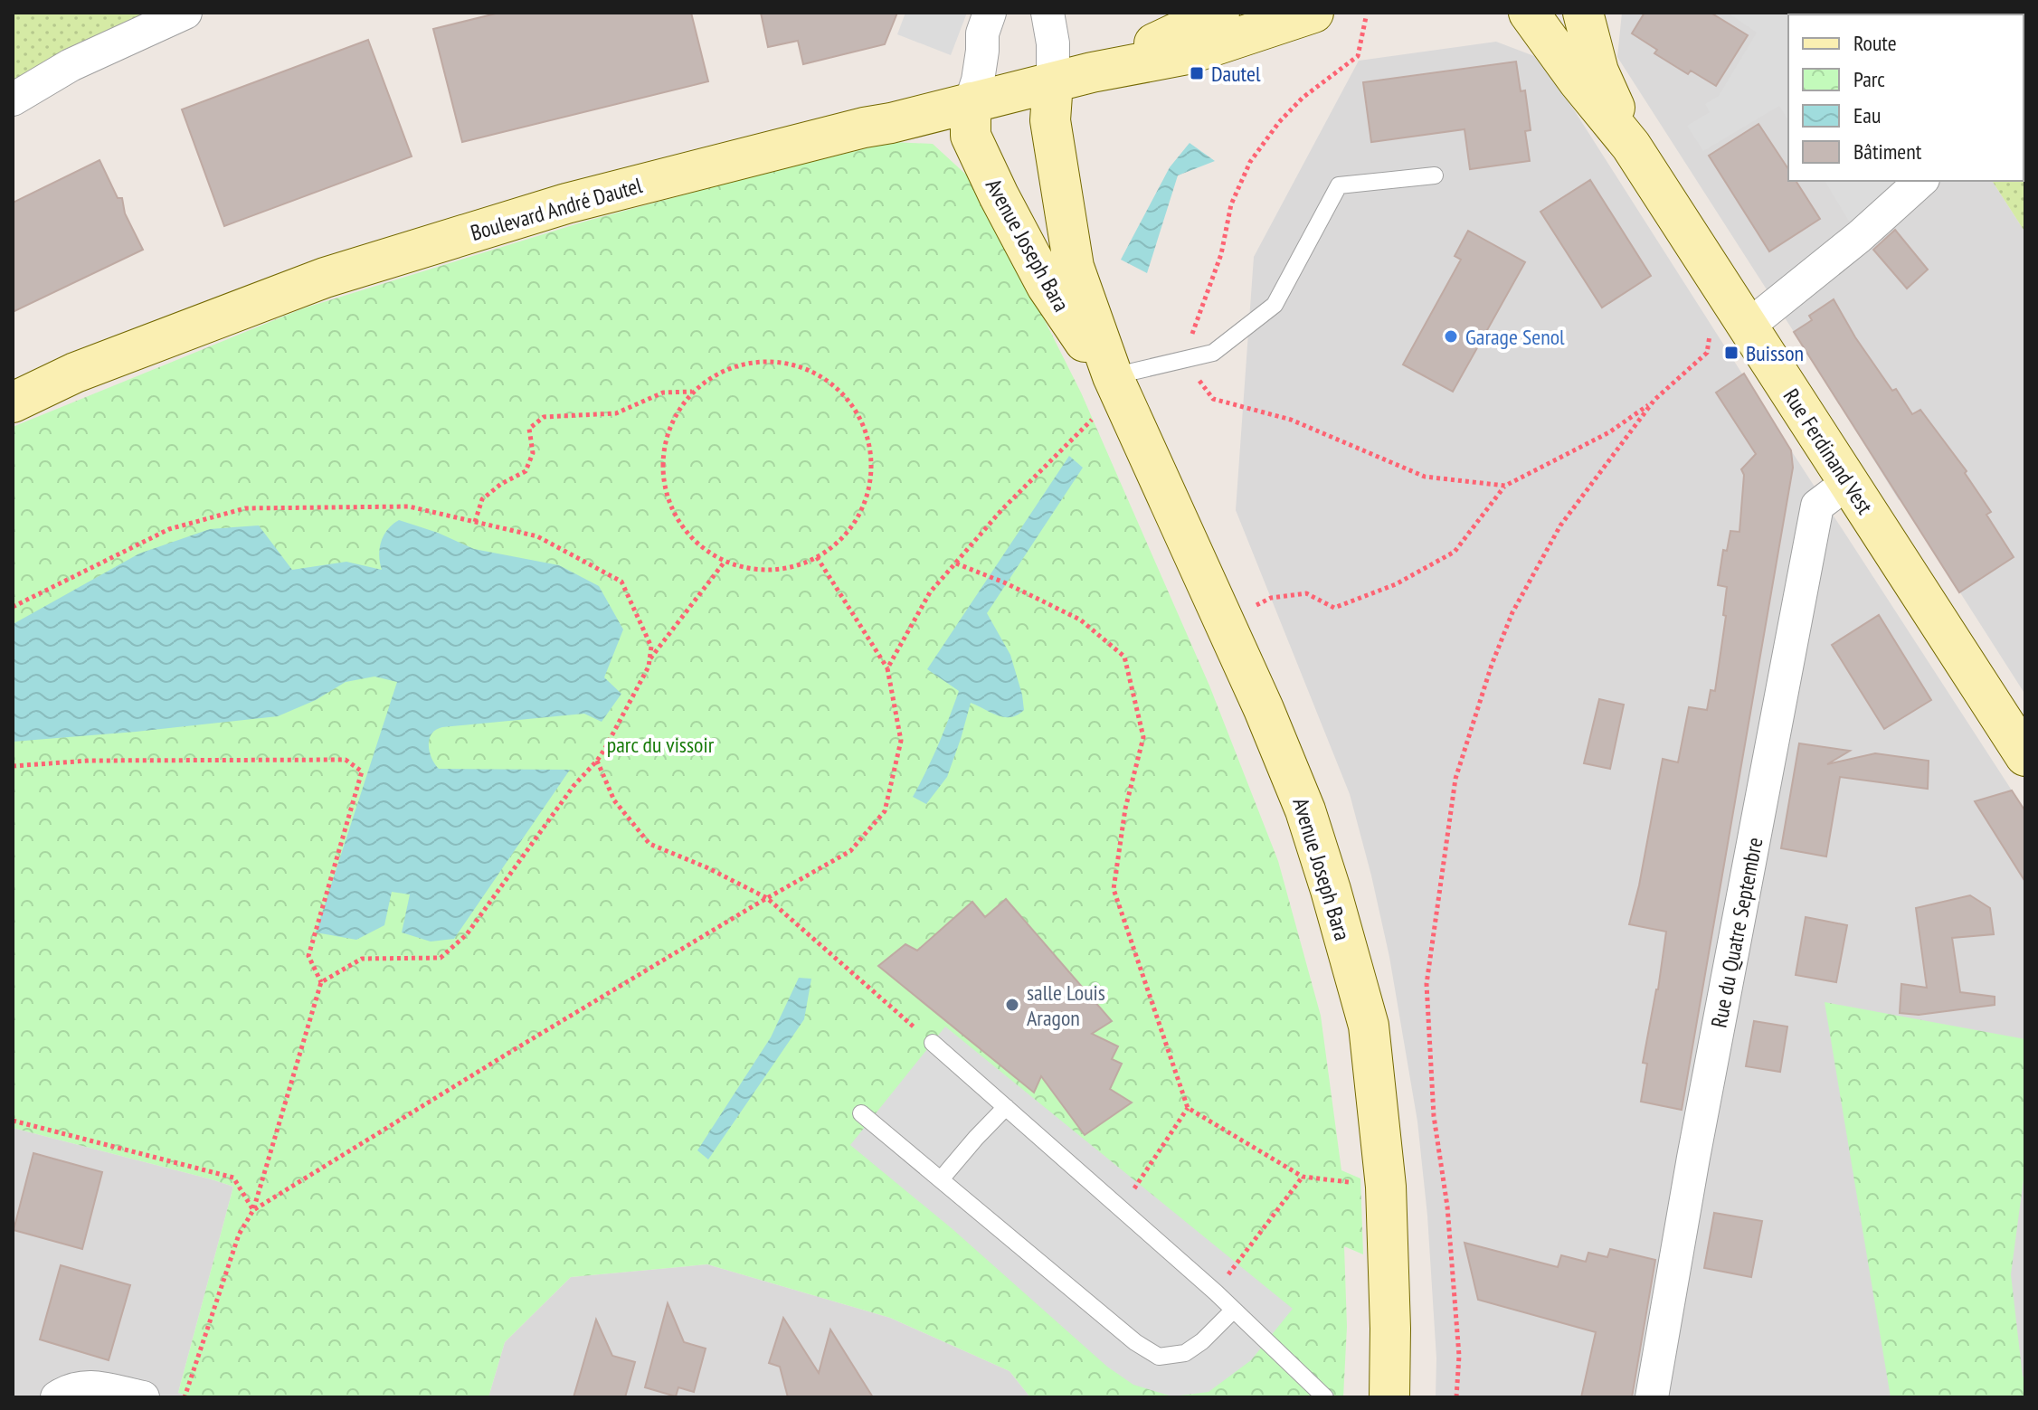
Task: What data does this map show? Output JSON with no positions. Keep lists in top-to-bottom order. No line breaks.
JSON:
{"streets":{"street":["Boulevard André Dautel","Avenue Joseph Bara","Rue Ferdinand Vest","Rue du Quatre Septembre"]},"crossings":[["Boulevard André Dautel","Avenue Joseph Bara"],["Rue Ferdinand Vest","Rue du Quatre Septembre"]],"parks":["parc du vissoir"],"places":{"transit":["Dautel","Buisson"],"other":["Garage Senol","salle Louis Aragon"]},"legend":["Route","Parc","Eau","Bâtiment"]}
